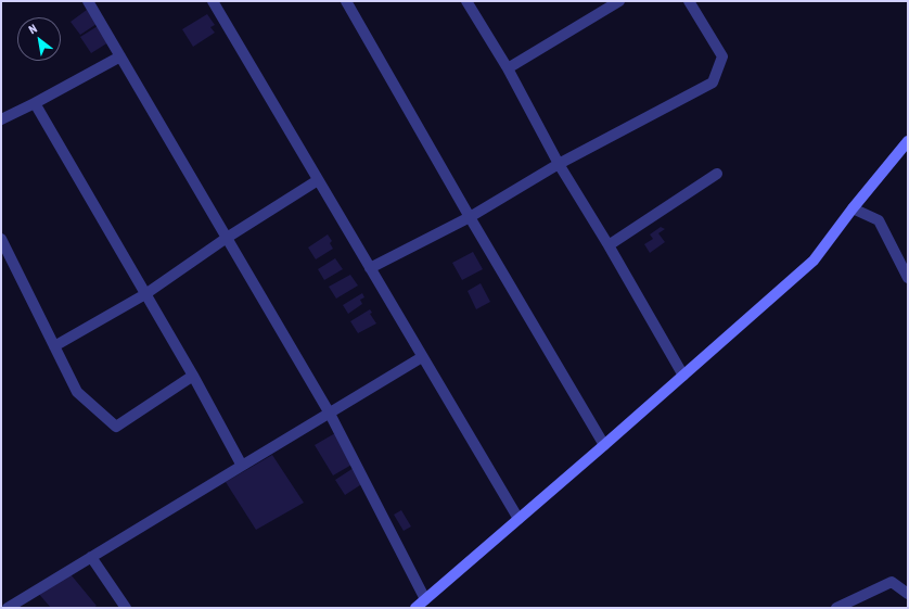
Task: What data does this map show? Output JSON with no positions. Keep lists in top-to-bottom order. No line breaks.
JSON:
{"north":"top left"}
